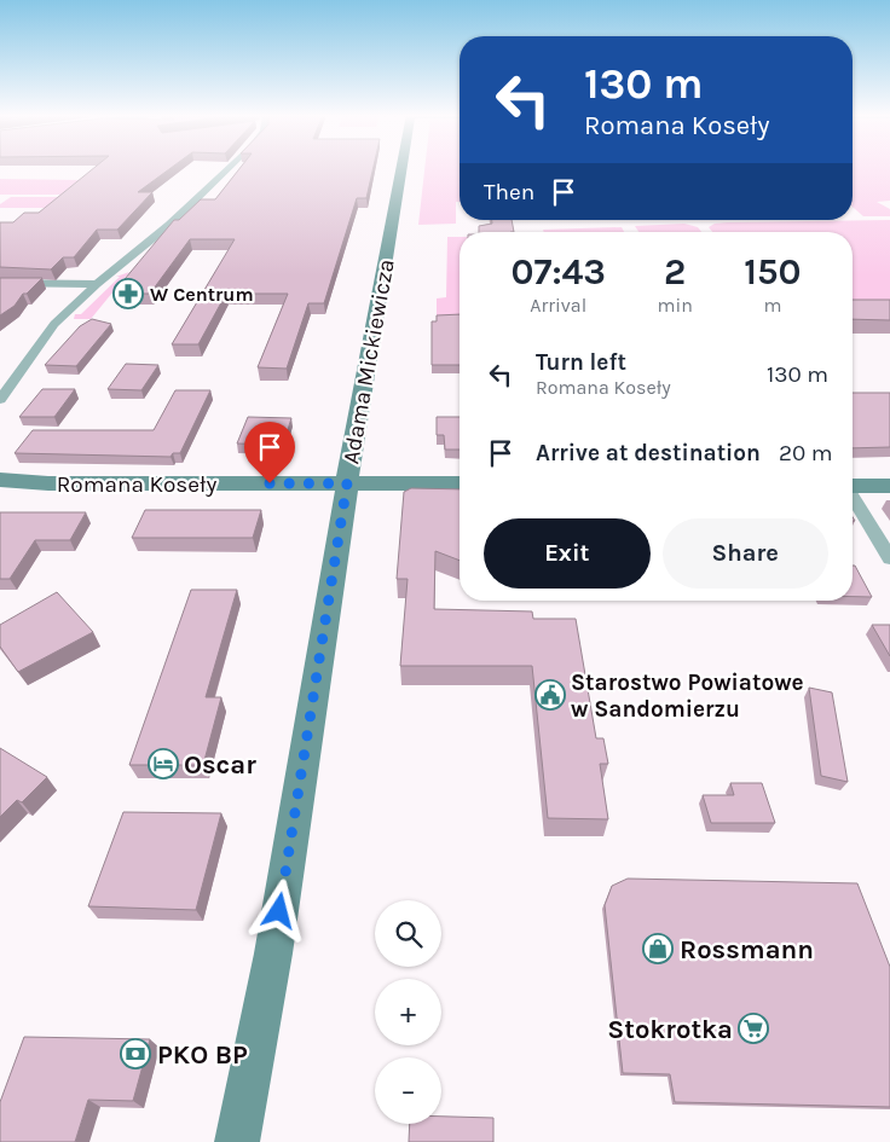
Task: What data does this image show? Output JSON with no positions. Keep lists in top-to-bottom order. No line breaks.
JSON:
{"streets":{"street":["Adama Mickiewicza","Romana Koseły"]},"crossings":[["Adama Mickiewicza","Romana Koseły"]],"places":{"pharmacy":["W Centrum"],"public building":["Starostwo Powiatowe w Sandomierzu"],"hotel":["Oscar"],"shop":["Rossmann"],"supermarket":["Stokrotka"],"bank":["PKO BP"]},"page":{"turn":["130 m","Romana Koseły"],"then":"Then","eta":["07:43","Arrival","2","min","150","m"],"list":[{"name":"Turn left","note":"Romana Koseły","value":"130 m"},{"name":"Arrive at destination","value":"20 m"}],"buttons":["Exit","Share"],"map_buttons":["+","−"]}}
